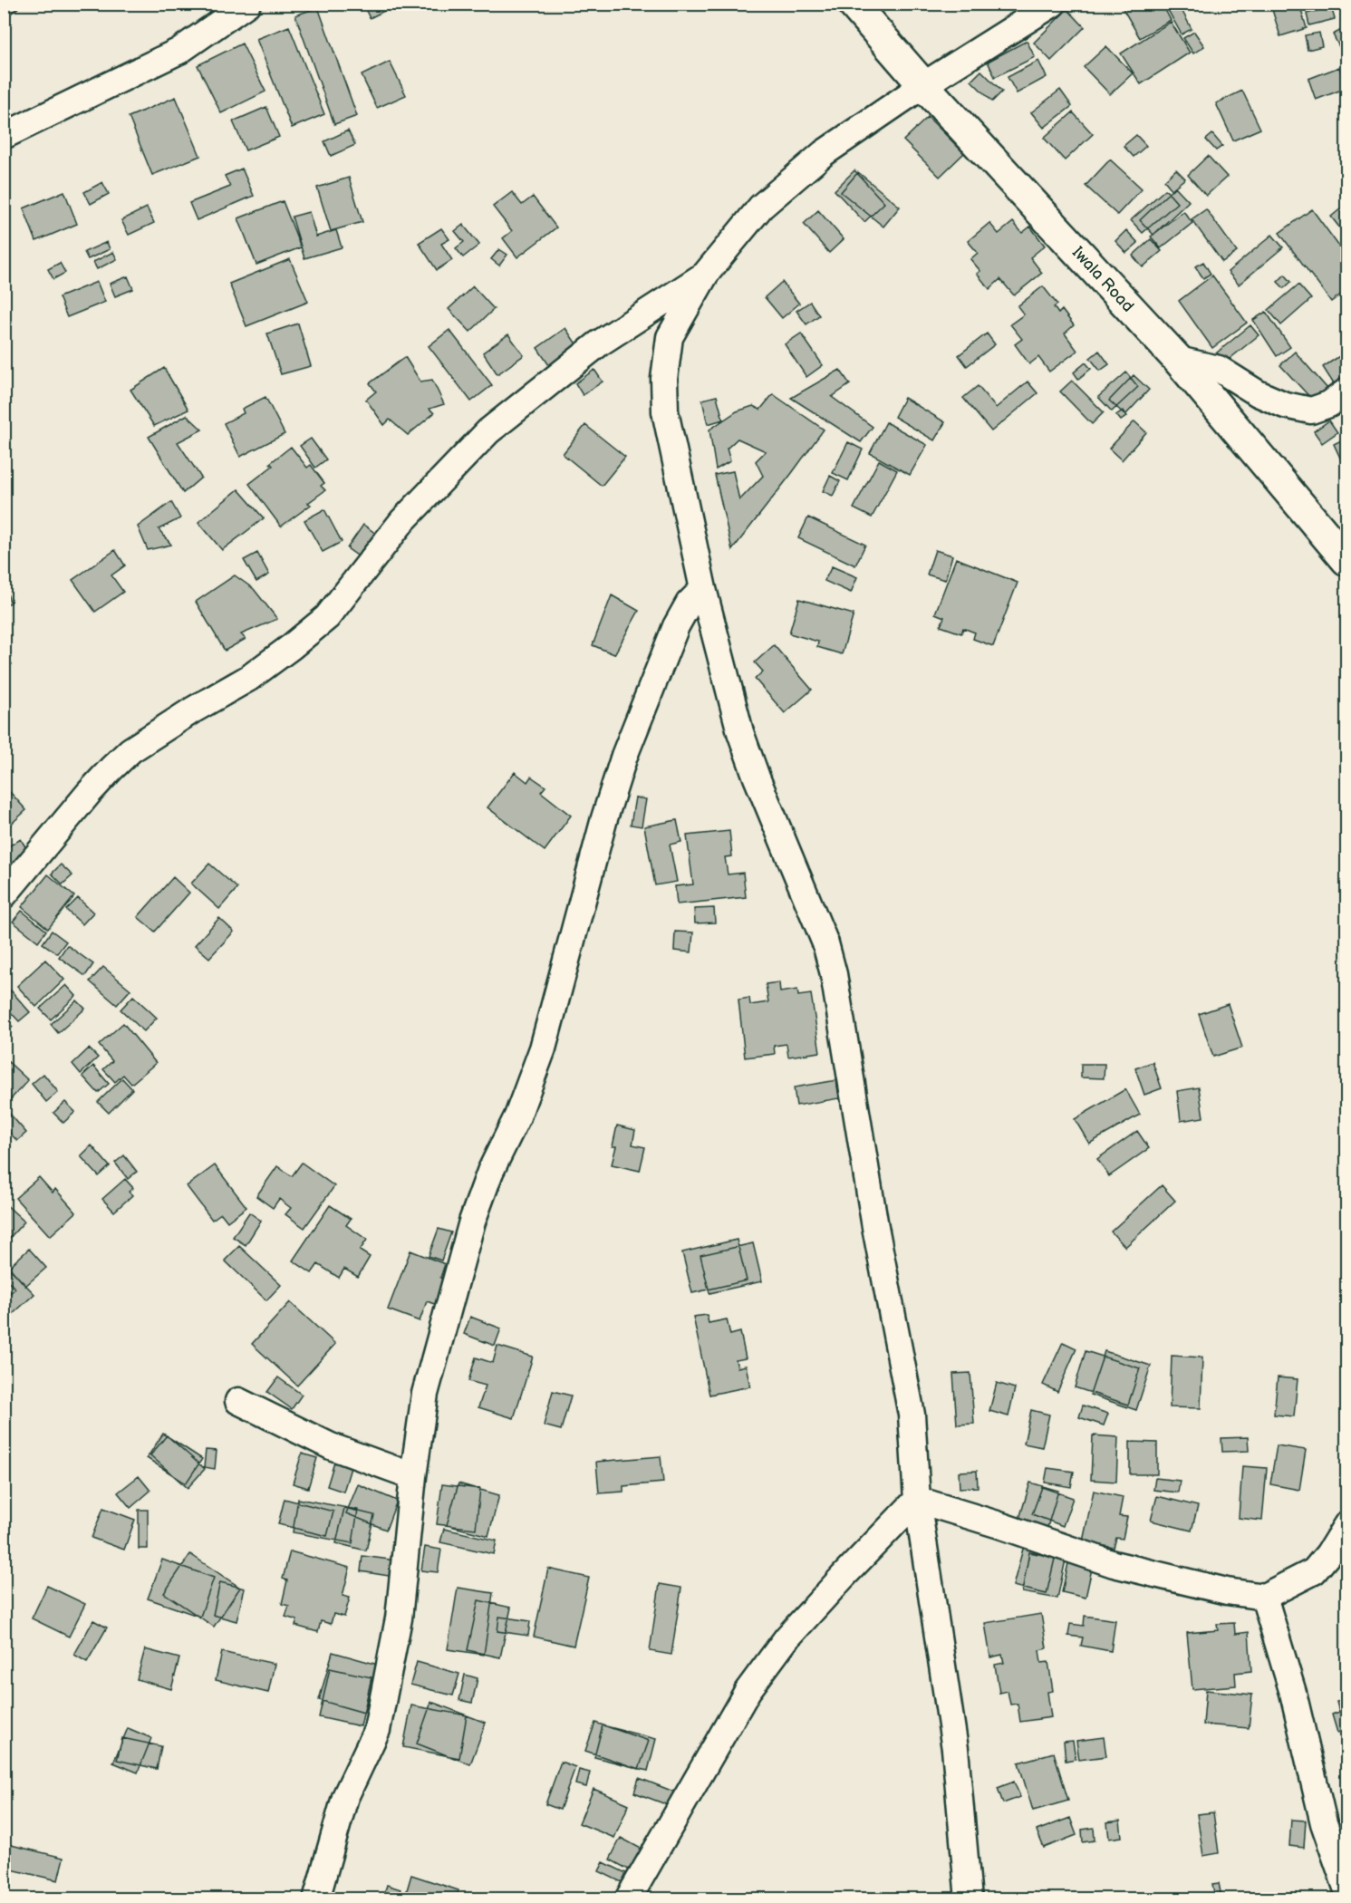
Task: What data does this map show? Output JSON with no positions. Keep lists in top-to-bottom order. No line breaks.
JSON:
{"streets":{"street":["Iwala Road"]}}
